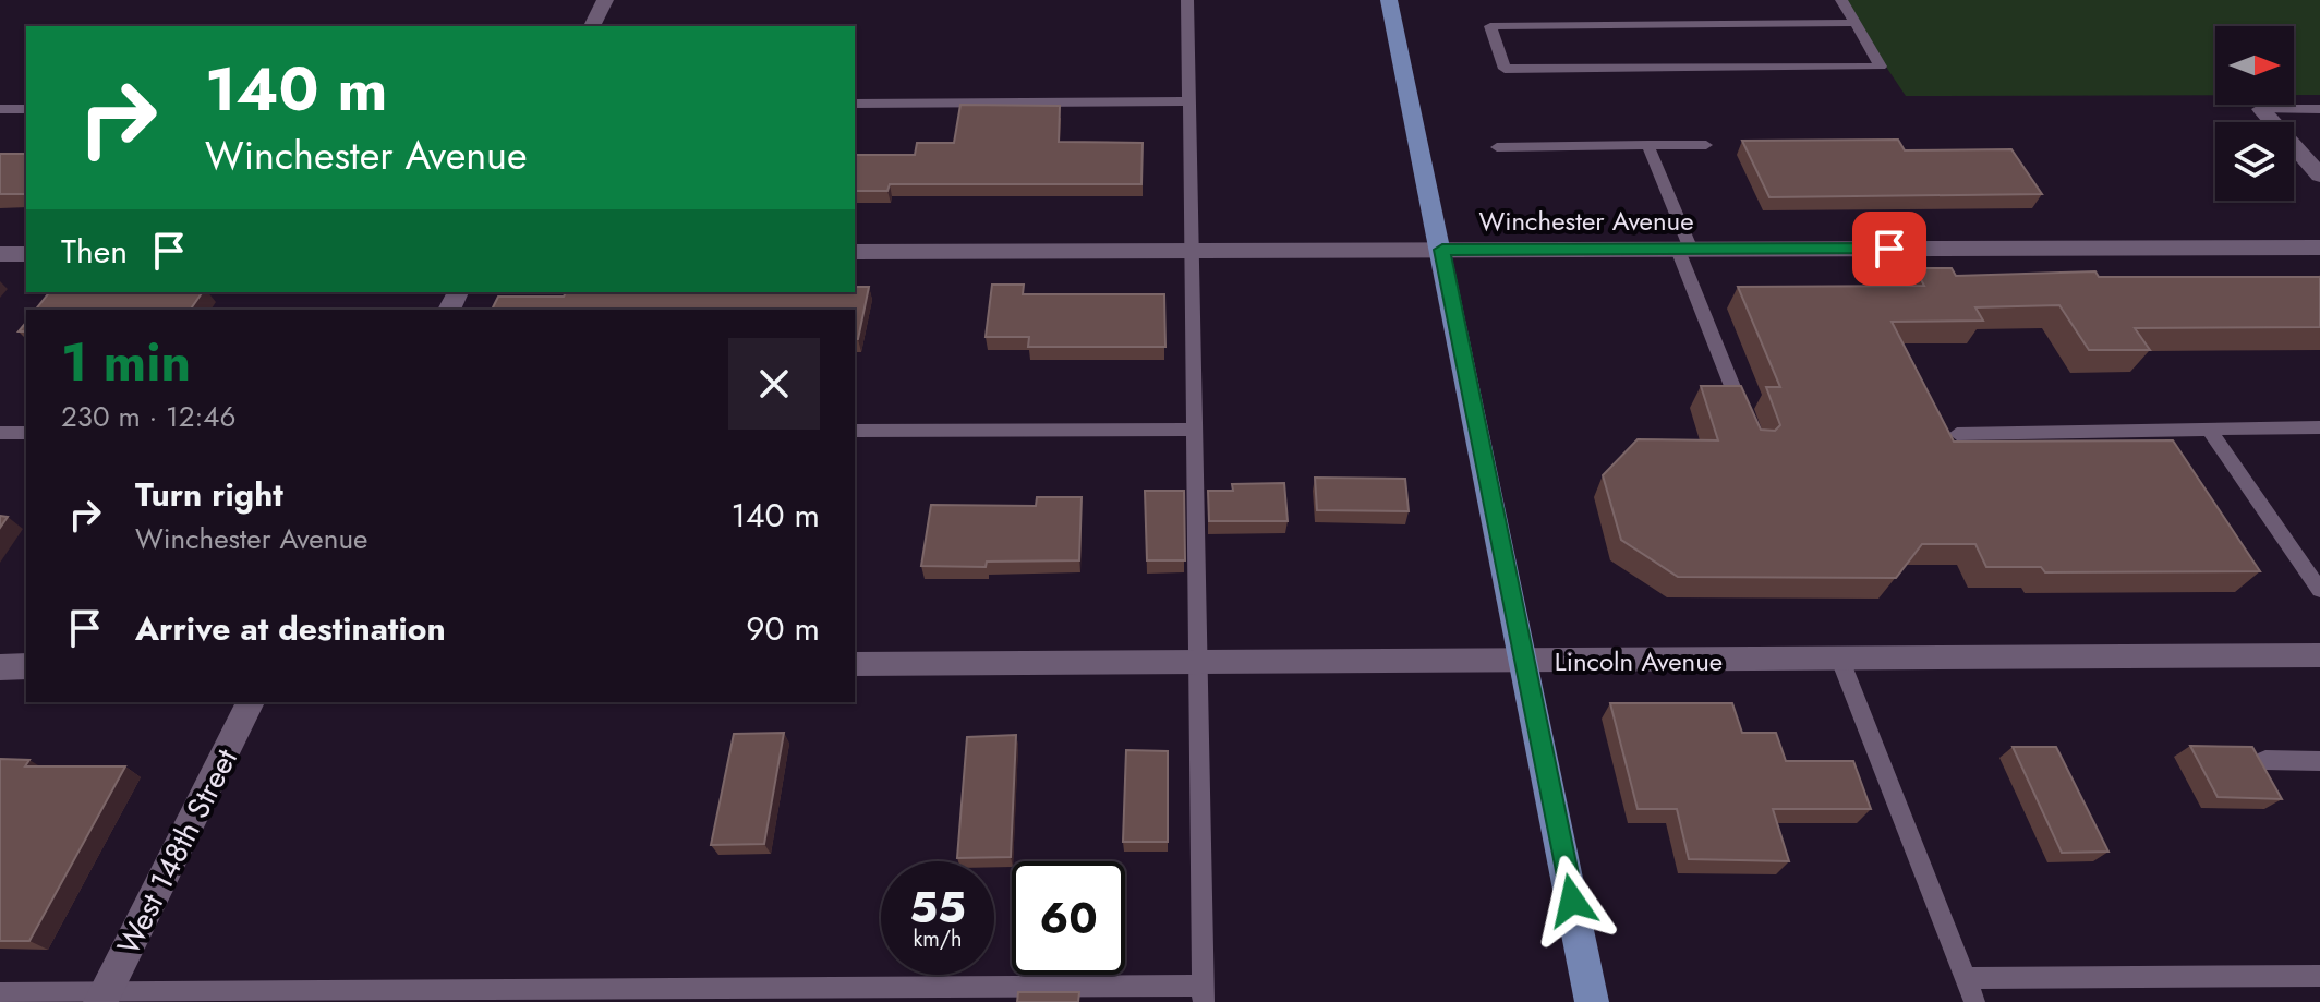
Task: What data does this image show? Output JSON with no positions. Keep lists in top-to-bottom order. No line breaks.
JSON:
{"streets":{"street":["Winchester Avenue","Lincoln Avenue","West 148th Street"]},"north":"right","page":{"turn":["140 m","Winchester Avenue"],"then":"Then","heading":["1 min","230 m · 12:46"],"list":[{"name":"Turn right","note":"Winchester Avenue","value":"140 m"},{"name":"Arrive at destination","value":"90 m"}],"speed":"55 km/h","limit":"60"}}
